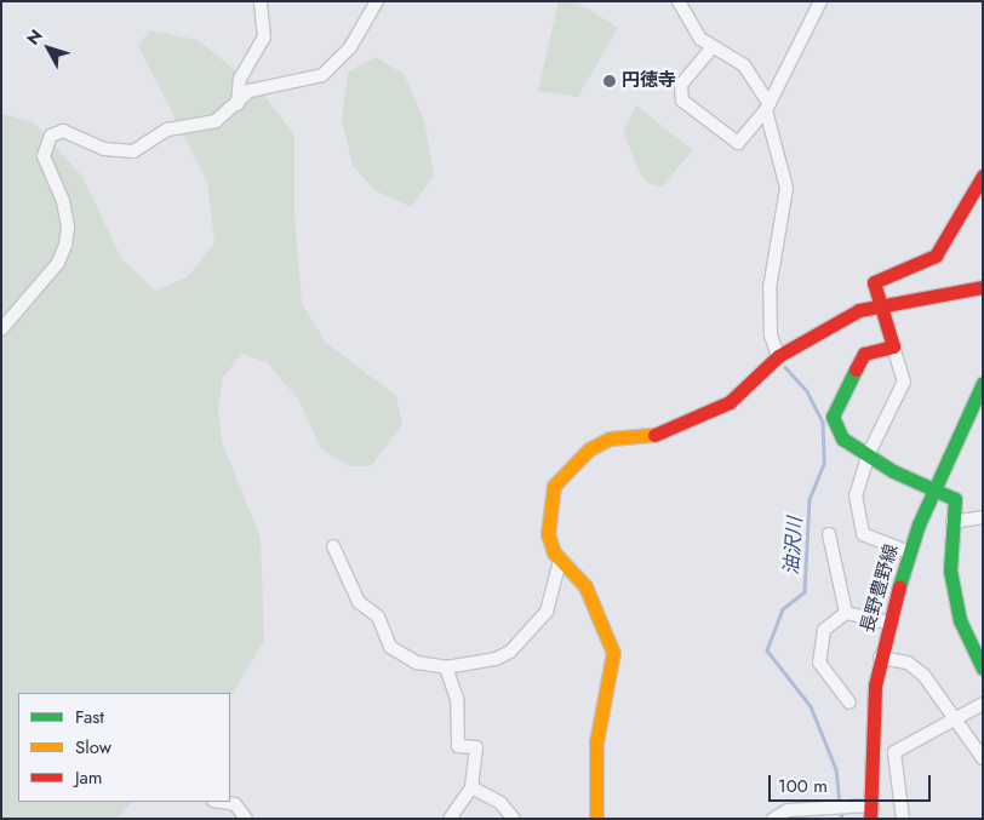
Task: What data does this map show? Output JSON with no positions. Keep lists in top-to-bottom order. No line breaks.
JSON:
{"streets":{"street":["長野豊野線"]},"water":["油沢川"],"places":["円徳寺"],"legend":["Fast","Slow","Jam"],"scale_bar":"100 m","north":"top left"}
